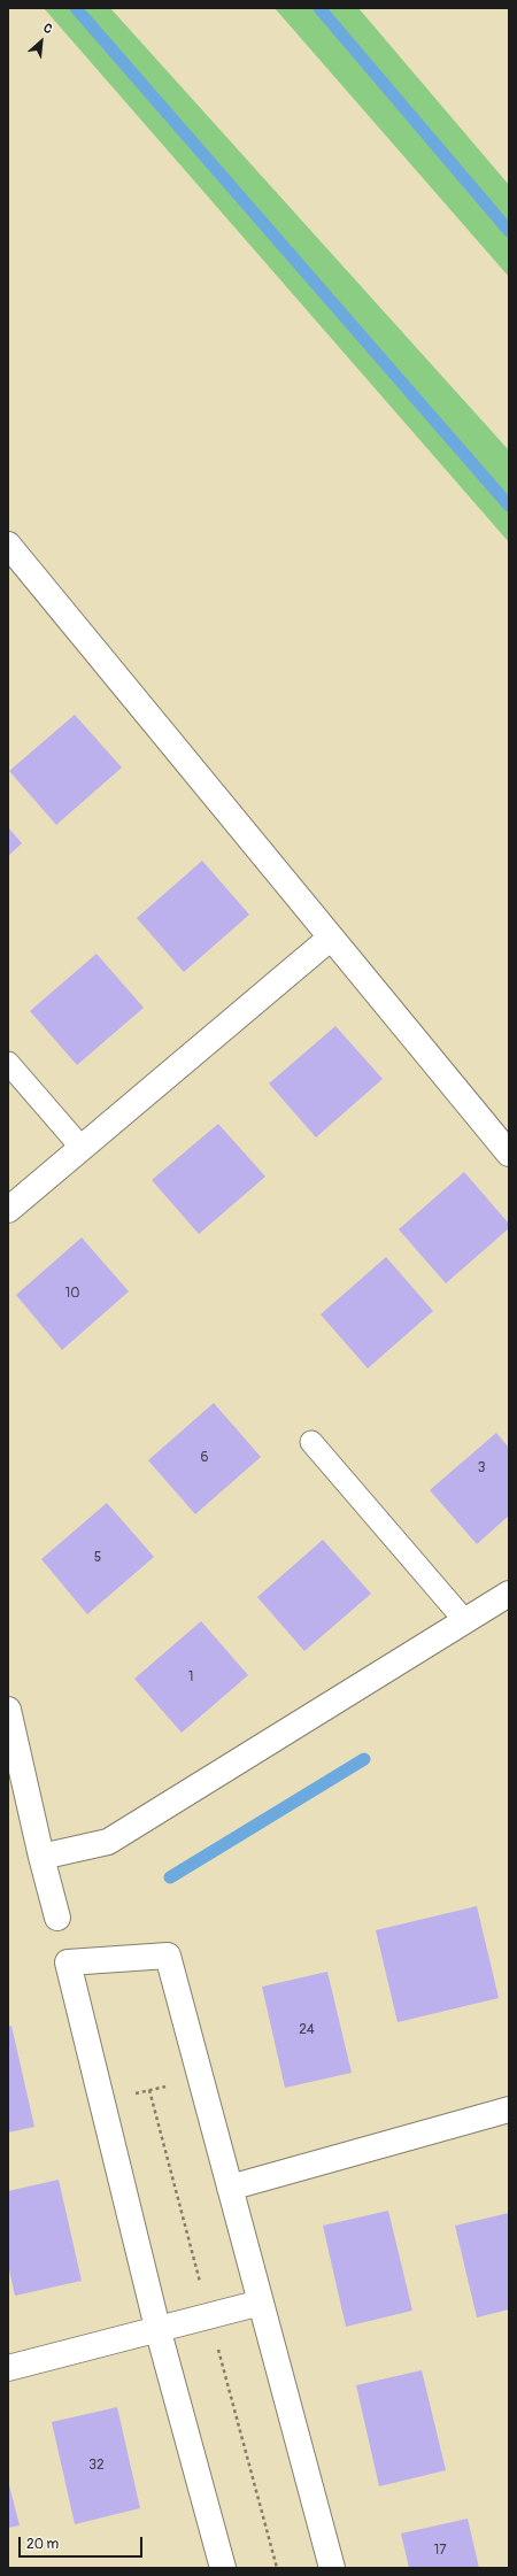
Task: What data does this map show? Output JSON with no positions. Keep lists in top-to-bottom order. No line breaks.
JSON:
{"house_numbers":["10","6","3","5","1","24","32","17"],"scale_bar":"20 m","north":"top right"}
